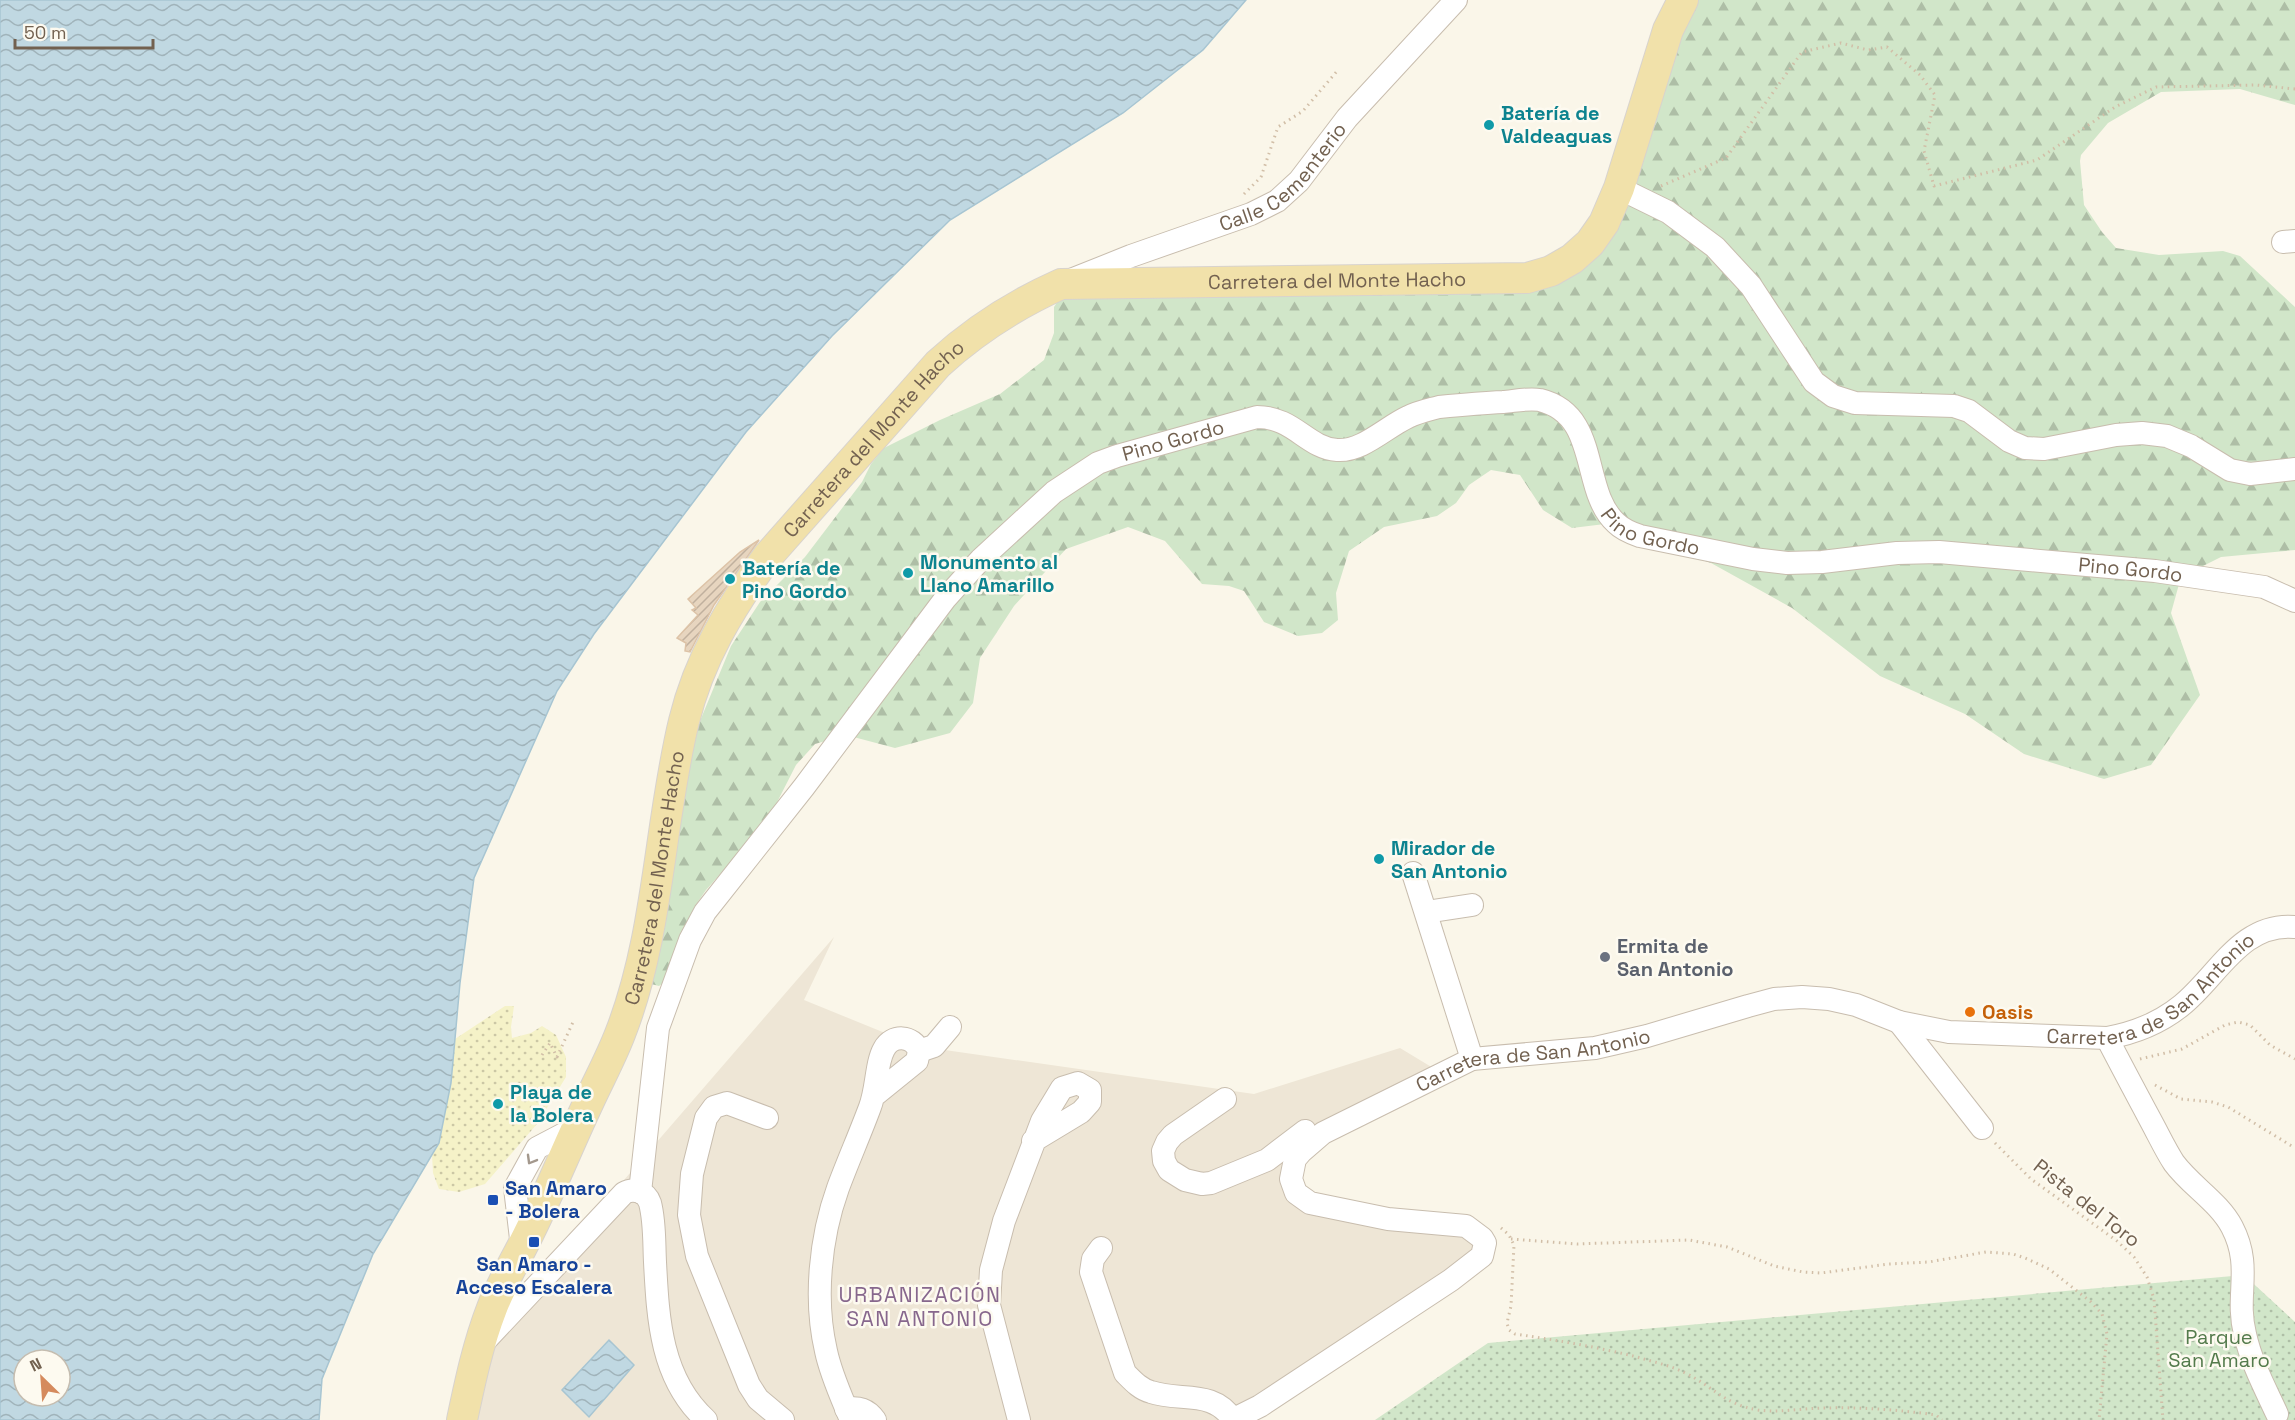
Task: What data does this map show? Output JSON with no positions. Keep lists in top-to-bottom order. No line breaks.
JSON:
{"streets":{"main road":["Carretera del Monte Hacho"],"street":["Calle Cementerio","Pino Gordo","Carretera de San Antonio"],"path":["Pista del Toro"]},"crossings":[["Calle Cementerio","Carretera del Monte Hacho"]],"districts":["URBANIZACIÓN SAN ANTONIO"],"parks":["Parque San Amaro"],"places":{"other":["Batería de Valdeaguas","Monumento al Llano Amarillo","Batería de Pino Gordo","Mirador de San Antonio","Ermita de San Antonio","Oasis","Playa de la Bolera"],"transit":["San Amaro - Bolera","San Amaro - Acceso Escalera"]},"scale_bar":"50 m","north":"top left"}
